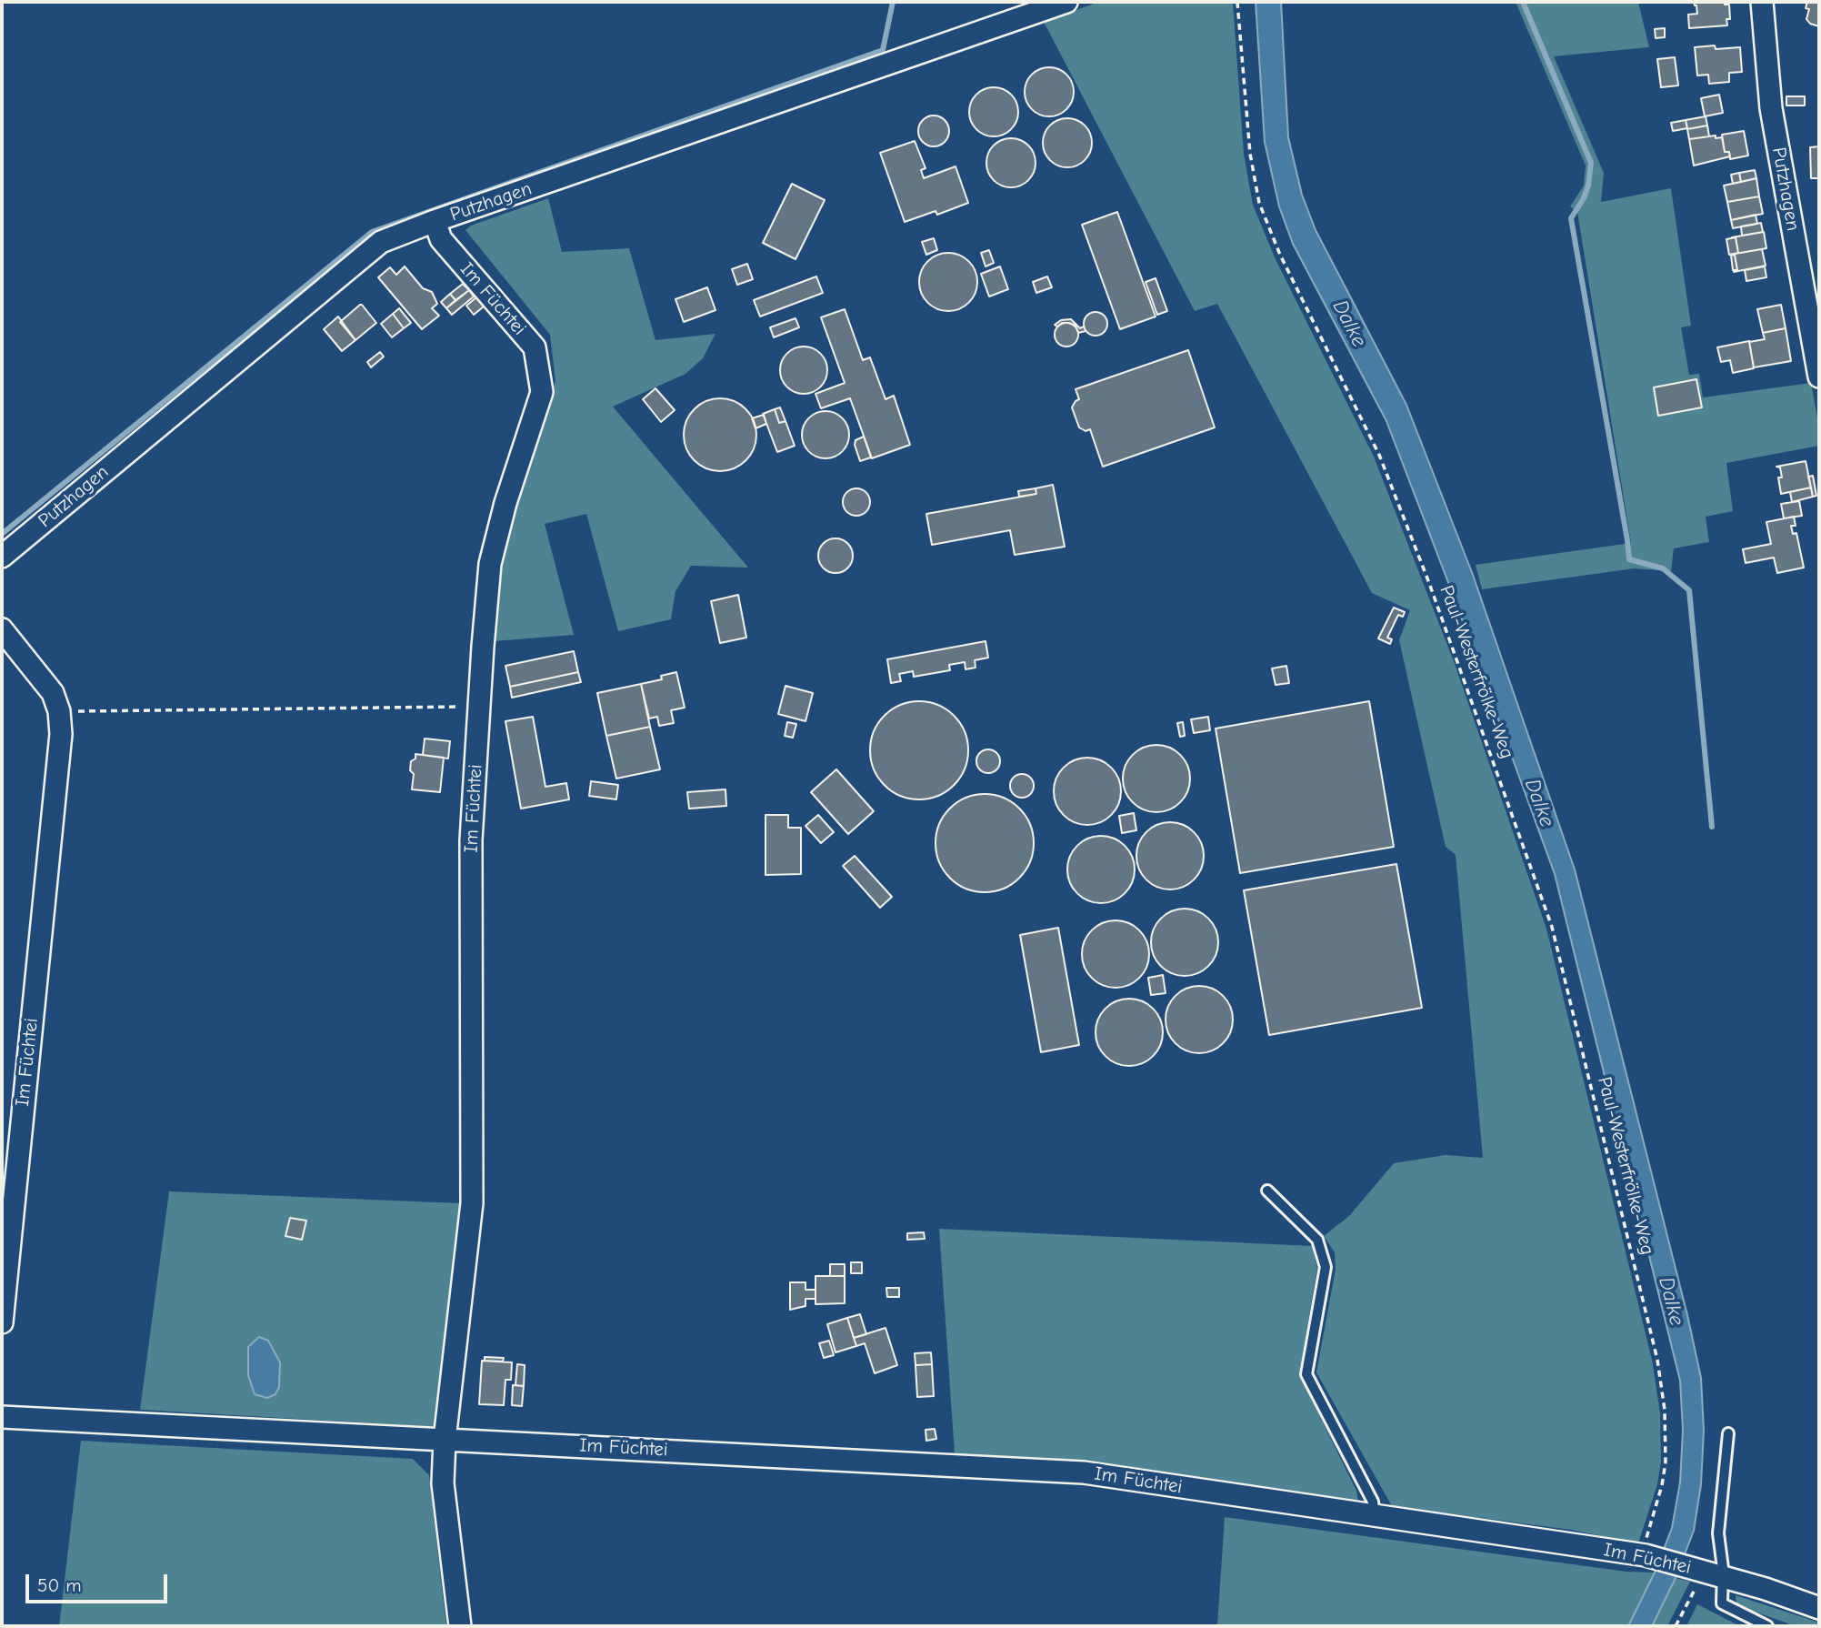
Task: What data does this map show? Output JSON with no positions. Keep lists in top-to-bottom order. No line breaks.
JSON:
{"streets":{"street":["Putzhagen","Im Füchtei"],"path":["Paul-Westerfrölke-Weg"]},"crossings":[["Putzhagen","Im Füchtei"],["Im Füchtei","Paul-Westerfrölke-Weg"]],"water":["Dalke"],"scale_bar":"50 m"}
